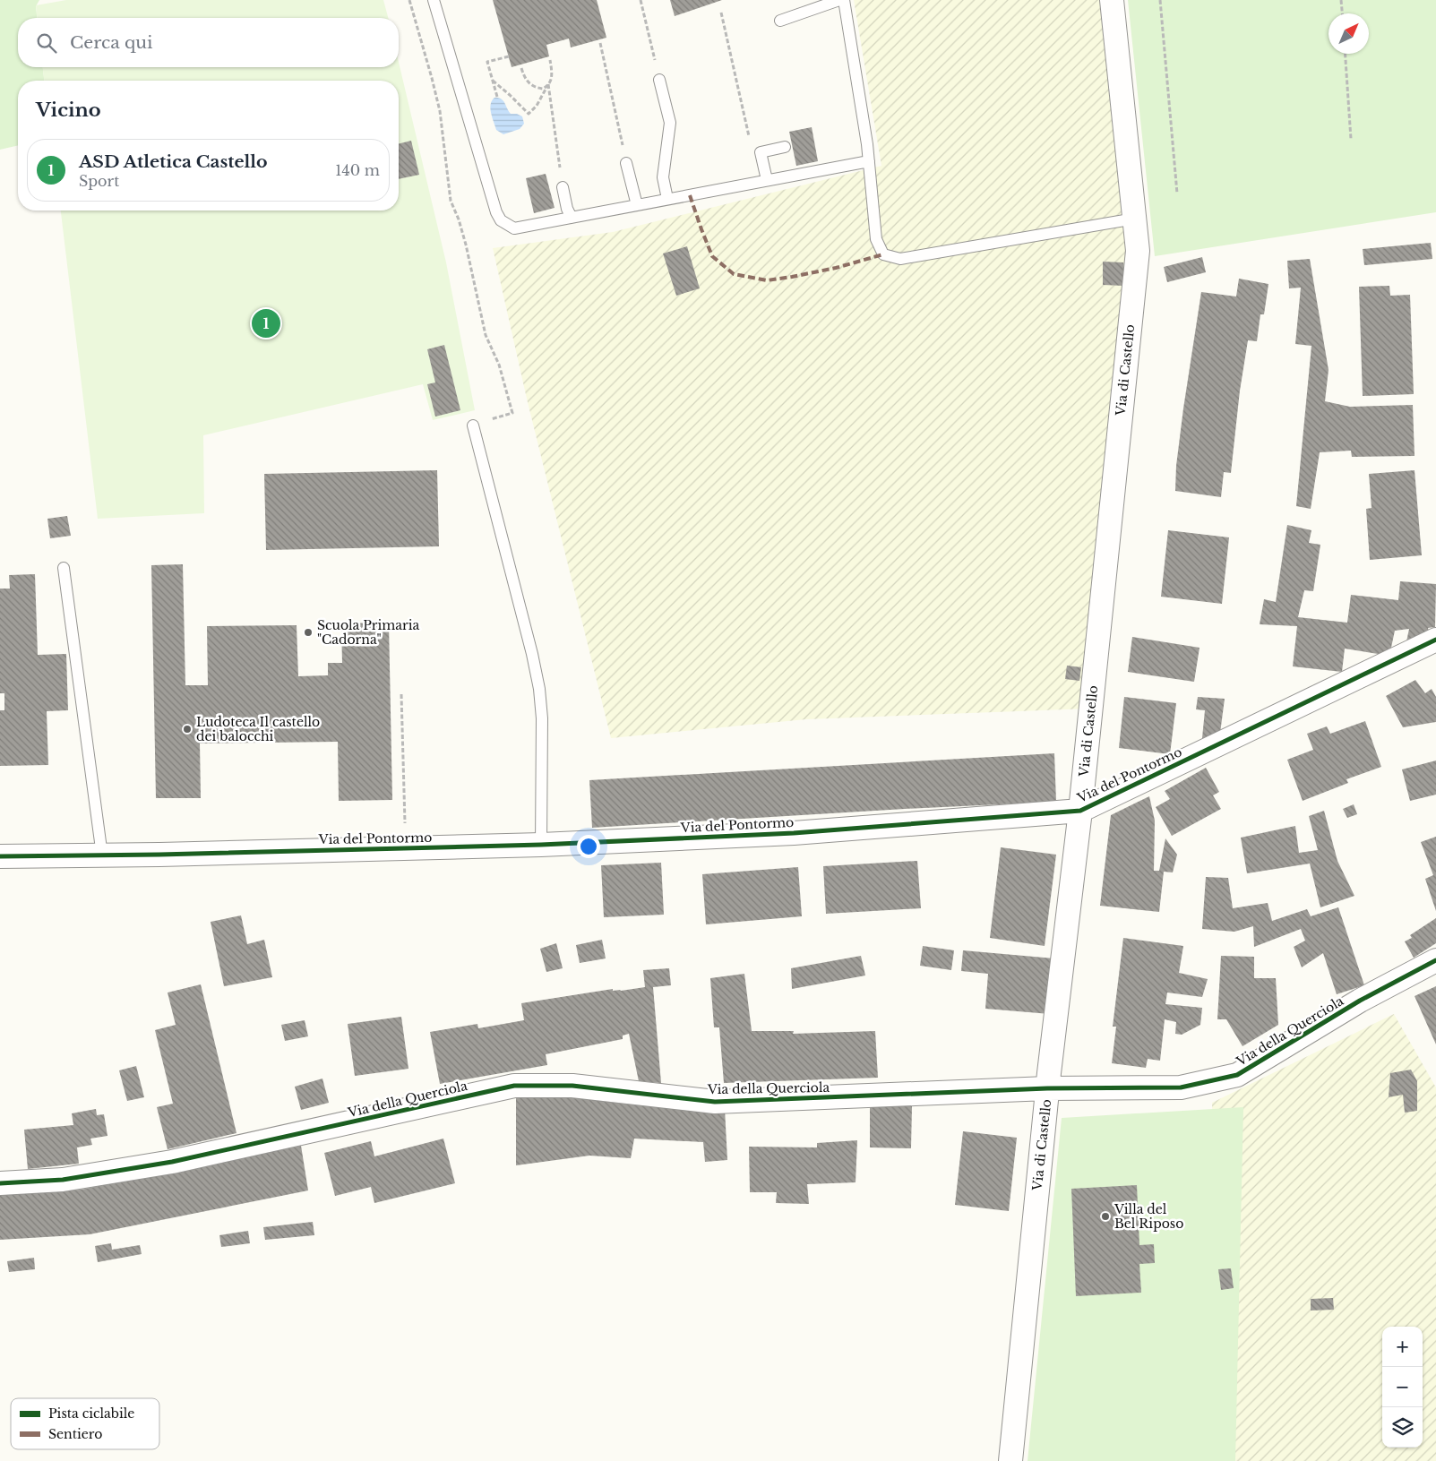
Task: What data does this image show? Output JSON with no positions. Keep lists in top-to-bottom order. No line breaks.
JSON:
{"streets":{"street":["Via di Castello","Via del Pontormo","Via della Querciola"]},"crossings":[["Via di Castello","Via del Pontormo"],["Via di Castello","Via della Querciola"]],"places":["Scuola Primaria \"Cadorna\"","Ludoteca Il castello dei balocchi","Villa del Bel Riposo"],"legend":["Pista ciclabile","Sentiero"],"north":"top right","page":{"search":"Cerca qui","heading":"Vicino","list":[{"mark":"1","name":"ASD Atletica Castello","note":"Sport","value":"140 m"}],"pins":"1","map_buttons":["+","−"]}}
